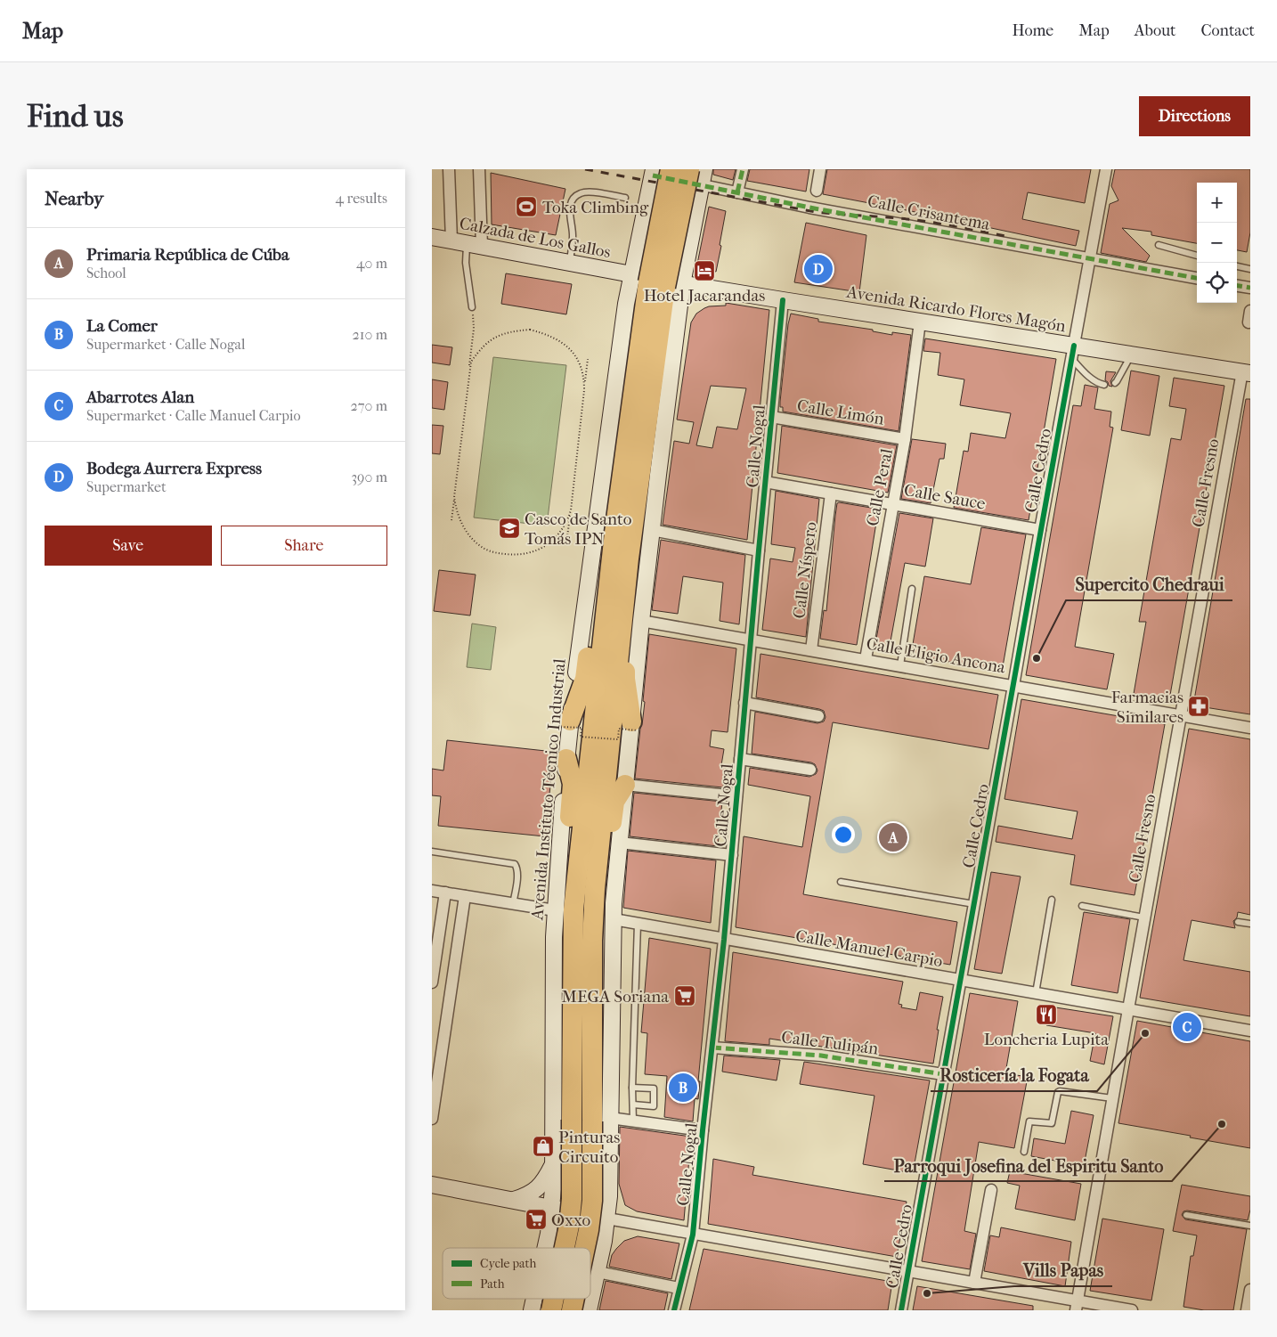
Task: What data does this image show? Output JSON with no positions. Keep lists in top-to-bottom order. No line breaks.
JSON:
{"streets":{"main road":["Calzada de Los Gallos","Avenida Ricardo Flores Magón","Avenida Instituto Técnico Industrial"],"street":["Calle Crisantema","Calle Limón","Calle Nogal","Calle Cedro","Calle Fresno","Calle Peral","Calle Sauce","Calle Níspero","Calle Eligio Ancona","Calle Manuel Carpio","Calle Tulipán"]},"crossings":[["Calle Crisantema","Calle Cedro"],["Calle Crisantema","Avenida Instituto Técnico Industrial"],["Calzada de Los Gallos","Avenida Ricardo Flores Magón"],["Calzada de Los Gallos","Avenida Instituto Técnico Industrial"],["Avenida Ricardo Flores Magón","Calle Nogal"],["Avenida Ricardo Flores Magón","Calle Cedro"],["Avenida Ricardo Flores Magón","Calle Fresno"],["Avenida Ricardo Flores Magón","Calle Peral"],["Avenida Ricardo Flores Magón","Avenida Instituto Técnico Industrial"],["Calle Limón","Calle Nogal"],["Calle Limón","Calle Peral"],["Calle Nogal","Calle Sauce"],["Calle Nogal","Calle Eligio Ancona"],["Calle Nogal","Calle Manuel Carpio"],["Calle Nogal","Calle Tulipán"],["Calle Cedro","Calle Sauce"],["Calle Cedro","Calle Eligio Ancona"],["Calle Cedro","Calle Manuel Carpio"],["Calle Cedro","Calle Tulipán"],["Calle Fresno","Calle Eligio Ancona"],["Calle Fresno","Calle Manuel Carpio"],["Calle Peral","Calle Sauce"],["Calle Peral","Calle Eligio Ancona"],["Calle Sauce","Calle Níspero"],["Calle Níspero","Calle Eligio Ancona"]],"places":{"sports":["Toka Climbing"],"hotel":["Hotel Jacarandas"],"school or university":["Casco de Santo Tomás IPN"],"other":["Supercito Chedraui","Rosticería la Fogata","Parroqui Josefina del Espiritu Santo","Vills Papas"],"pharmacy":["Farmacias Similares"],"supermarket":["MEGA Soriana","Oxxo"],"restaurant":["Loncheria Lupita"],"shop":["Pinturas Circuito"]},"legend":["Cycle path","Path"],"page":{"header":"Map","nav":["Home","Map","About","Contact"],"buttons":["Directions",["Save","Share"]],"title":"Find us","heading":["Nearby","4 results"],"map_buttons":["+","−"],"list":[{"mark":"A","name":"Primaria República de Cúba","note":"School","value":"40 m"},{"mark":"B","name":"La Comer","note":"Supermarket · Calle Nogal","value":"210 m"},{"mark":"C","name":"Abarrotes Alan","note":"Supermarket · Calle Manuel Carpio","value":"270 m"},{"mark":"D","name":"Bodega Aurrera Express","note":"Supermarket","value":"390 m"}],"pins":["D","A","C","B"]}}
